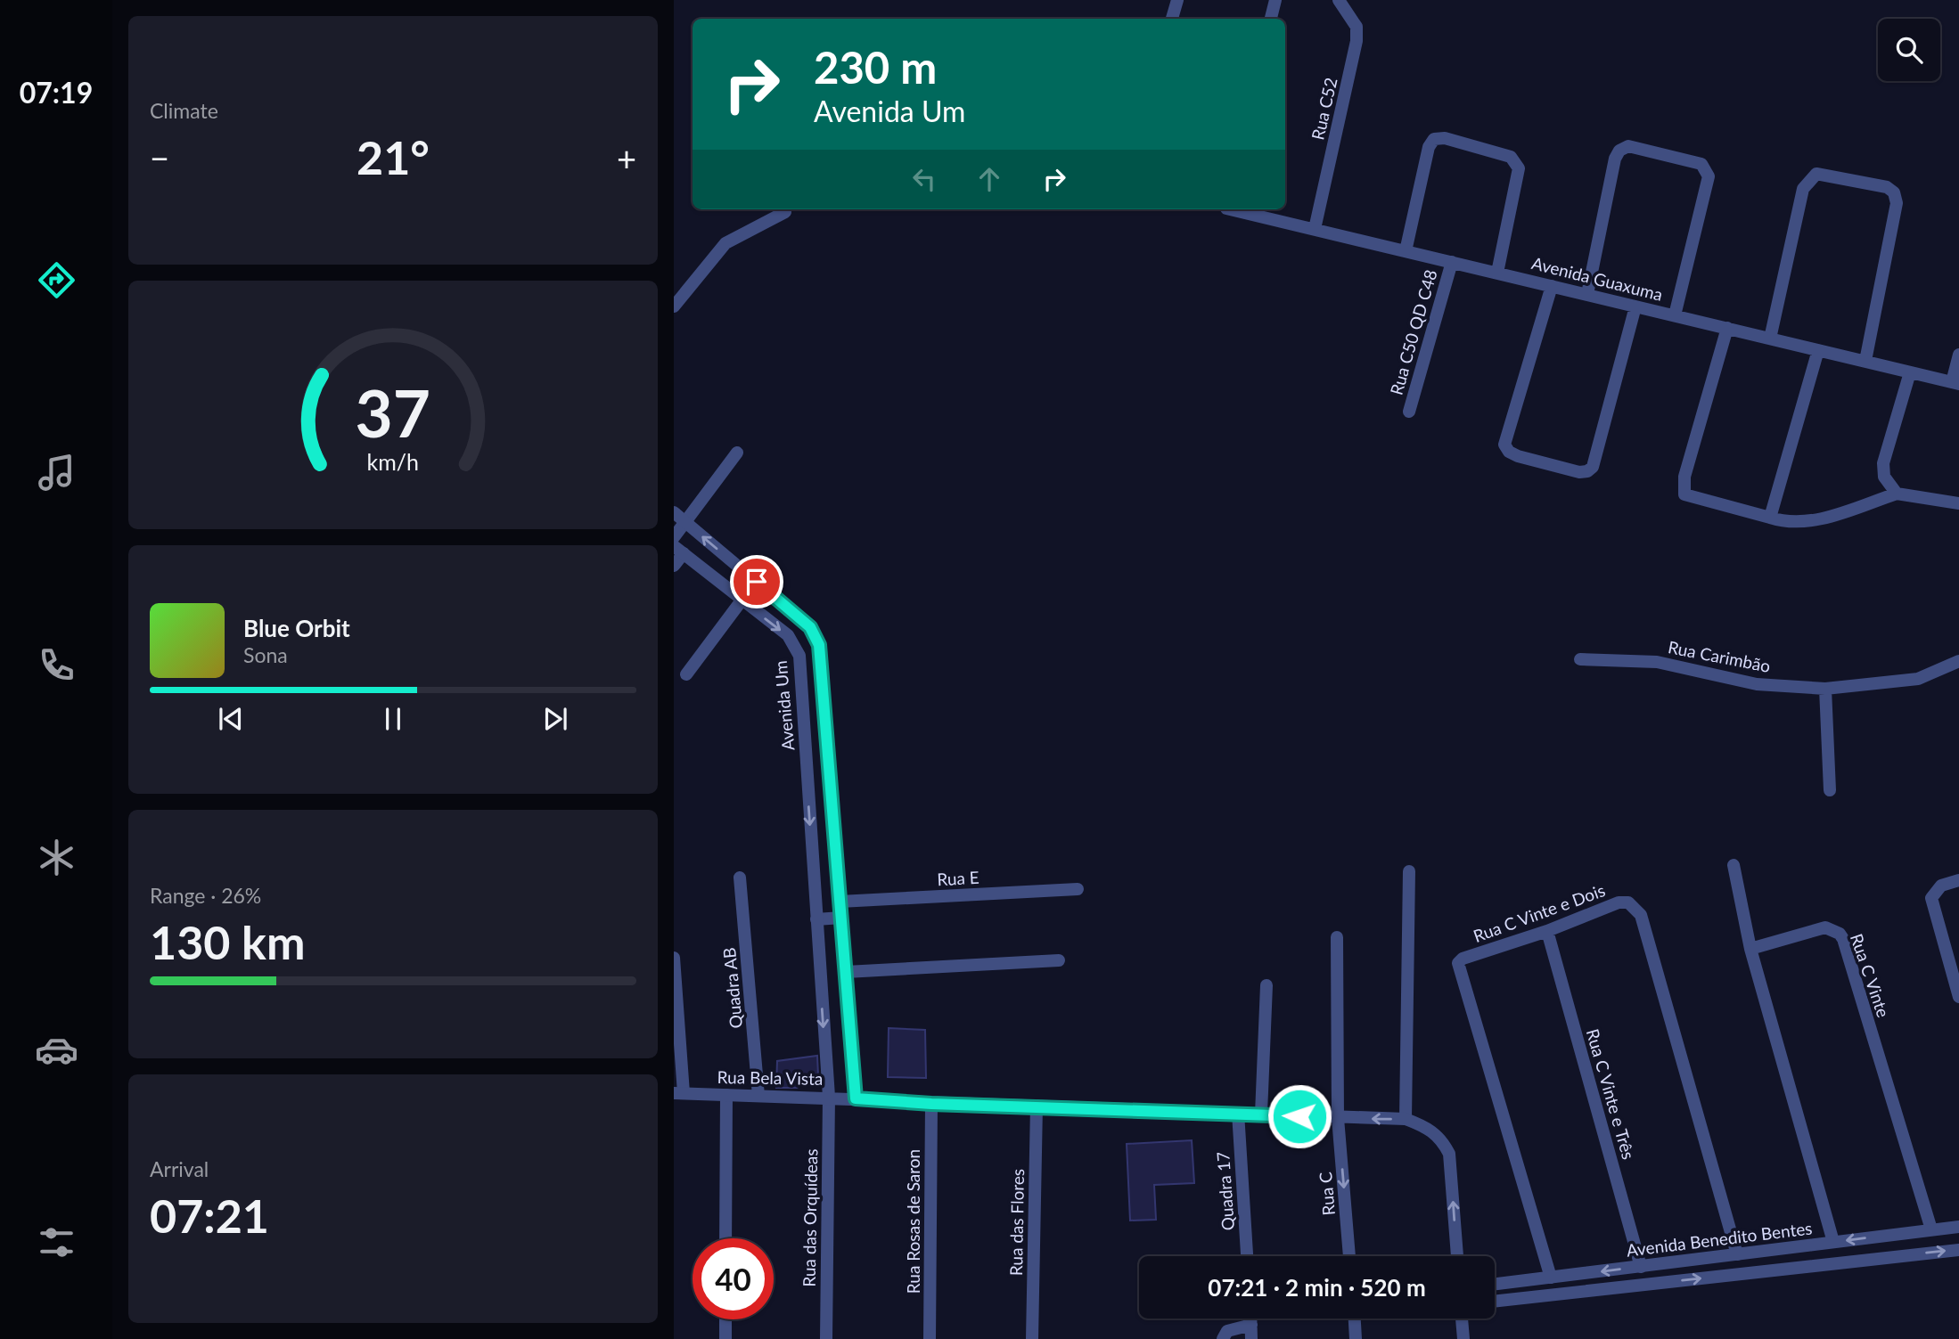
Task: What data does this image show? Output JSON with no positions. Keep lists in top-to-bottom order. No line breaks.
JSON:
{"streets":{"street":["Rua C52","Avenida Guaxuma","Rua C50 QD C48","Rua Carimbão","Avenida Um","Rua E","Rua C Vinte e Dois","Rua C Vinte","Quadra AB","Rua Bela Vista","Rua C Vinte e Três","Quadra 17","Rua C","Rua das Orquídeas","Rua Rosas de Saron","Rua das Flores","Avenida Benedito Bentes"]},"crossings":[["Rua C52","Avenida Guaxuma"],["Avenida Guaxuma","Rua C50 QD C48"],["Avenida Um","Rua Bela Vista"],["Avenida Um","Rua das Orquídeas"],["Rua C Vinte e Dois","Rua C Vinte e Três"],["Rua C Vinte e Dois","Avenida Benedito Bentes"],["Rua C Vinte","Avenida Benedito Bentes"],["Quadra AB","Rua Bela Vista"],["Rua Bela Vista","Quadra 17"],["Rua Bela Vista","Rua C"],["Rua Bela Vista","Rua das Orquídeas"],["Rua Bela Vista","Rua Rosas de Saron"],["Rua Bela Vista","Rua das Flores"],["Rua C Vinte e Três","Avenida Benedito Bentes"]],"one_way":["Rua C"],"page":{"tabs":"07:19","tile":["Climate",["Range · 26%","130 km"],["Arrival","07:21"]],"turn":["230 m","Avenida Um"],"heat":["−","21°","+"],"song":["Blue Orbit","Sona"],"limit":"40","trip":"07:21 · 2 min · 520 m","gauge":["37","km/h"]}}
